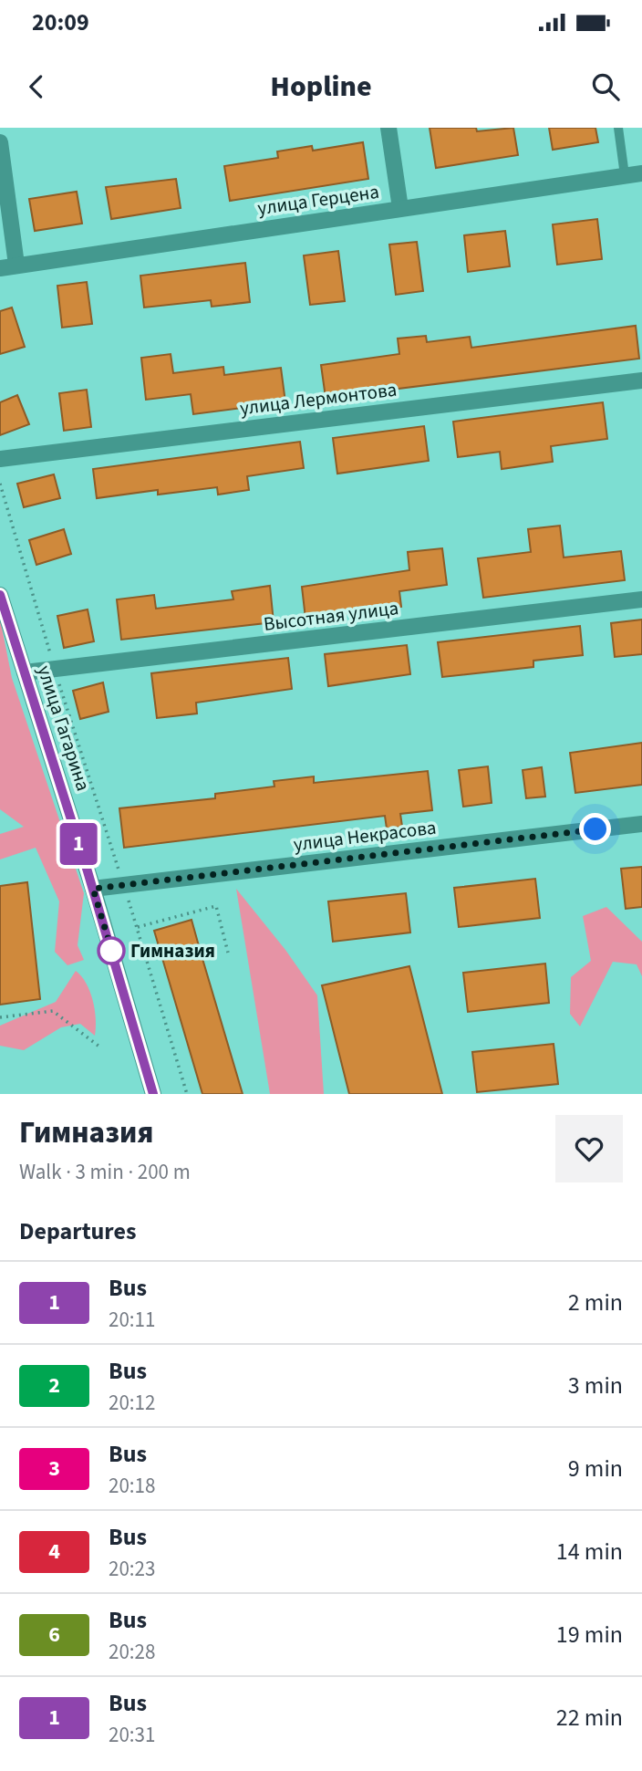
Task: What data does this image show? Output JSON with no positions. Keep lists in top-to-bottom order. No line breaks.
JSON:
{"streets":{"street":["улица Герцена","улица Лермонтова","Высотная улица","улица Гагарина","улица Некрасова"]},"crossings":[["Высотная улица","улица Гагарина"],["улица Гагарина","улица Некрасова"]],"places":["Гимназия"],"lines":["bus line 1"],"page":{"status":"20:09","header":"Hopline","on_map":"1","heading":[["Гимназия","Walk · 3 min · 200 m"],"Departures"],"list":[{"mark":"1","name":"Bus","note":"20:11","value":"2 min"},{"mark":"2","name":"Bus","note":"20:12","value":"3 min"},{"mark":"3","name":"Bus","note":"20:18","value":"9 min"},{"mark":"4","name":"Bus","note":"20:23","value":"14 min"},{"mark":"6","name":"Bus","note":"20:28","value":"19 min"},{"mark":"1","name":"Bus","note":"20:31","value":"22 min"}]}}
